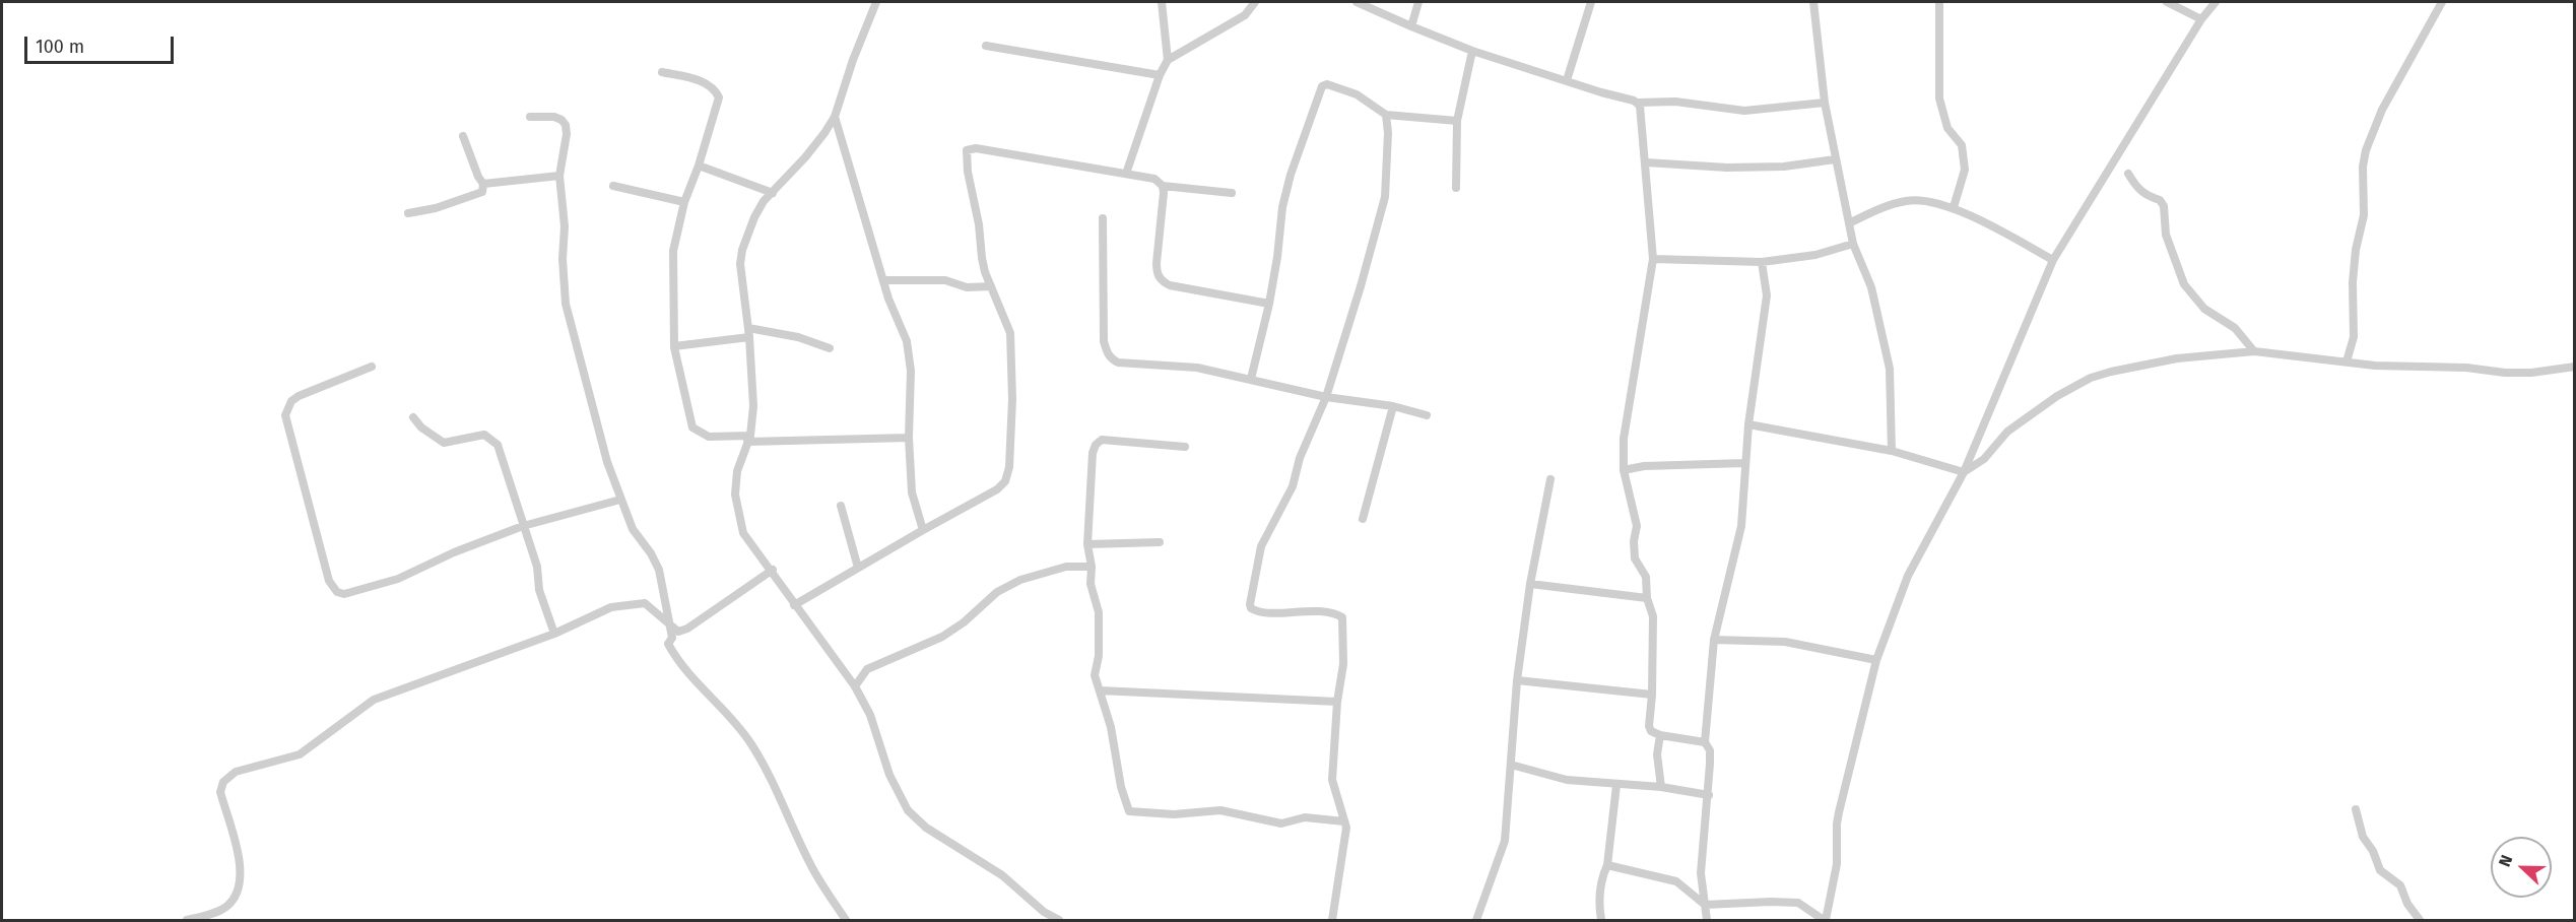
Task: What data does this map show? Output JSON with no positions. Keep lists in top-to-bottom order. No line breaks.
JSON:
{"scale_bar":"100 m","north":"left"}
